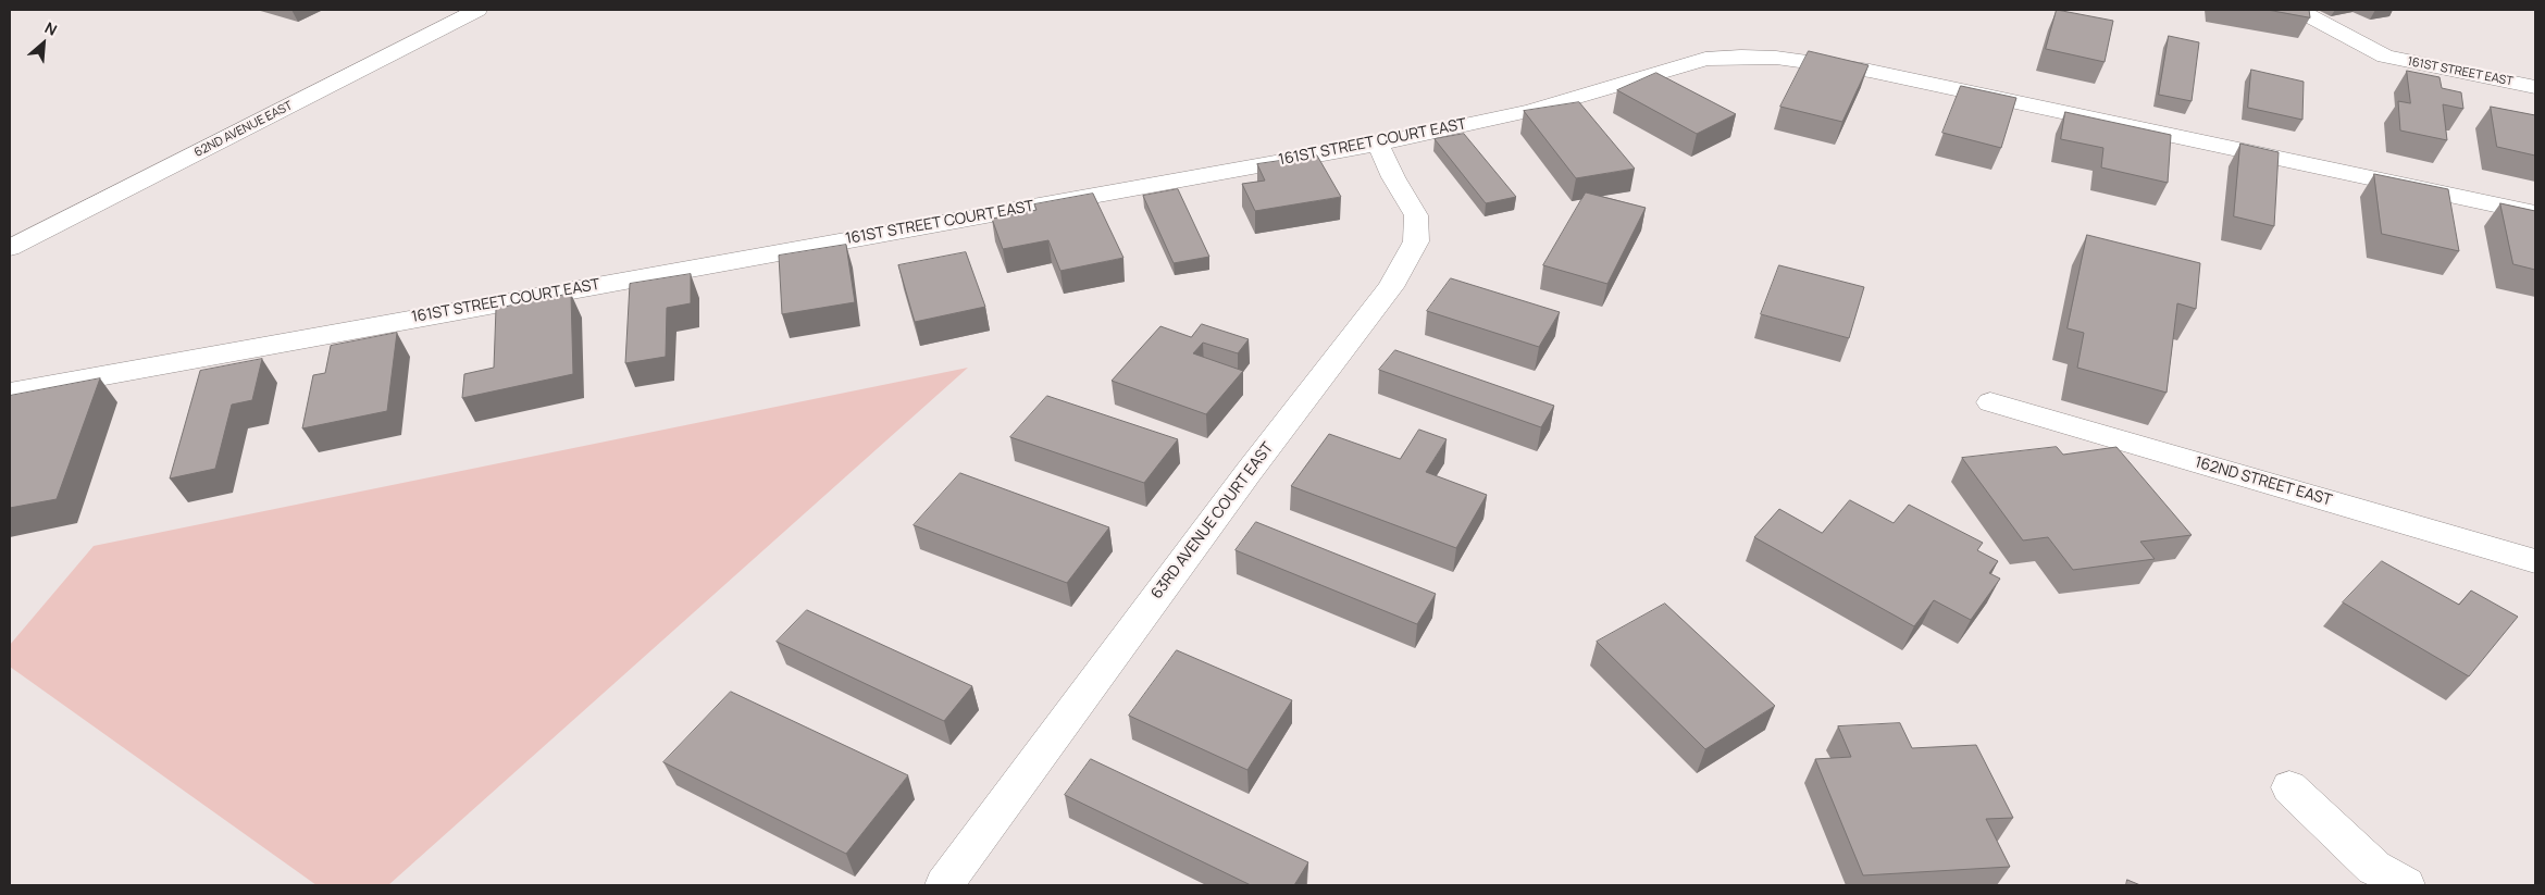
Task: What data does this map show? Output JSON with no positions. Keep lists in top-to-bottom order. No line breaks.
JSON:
{"streets":{"street":["161ST STREET EAST","62ND AVENUE EAST","161ST STREET COURT EAST","162ND STREET EAST","63RD AVENUE COURT EAST"]},"crossings":[["161ST STREET COURT EAST","63RD AVENUE COURT EAST"]],"north":"top right"}
